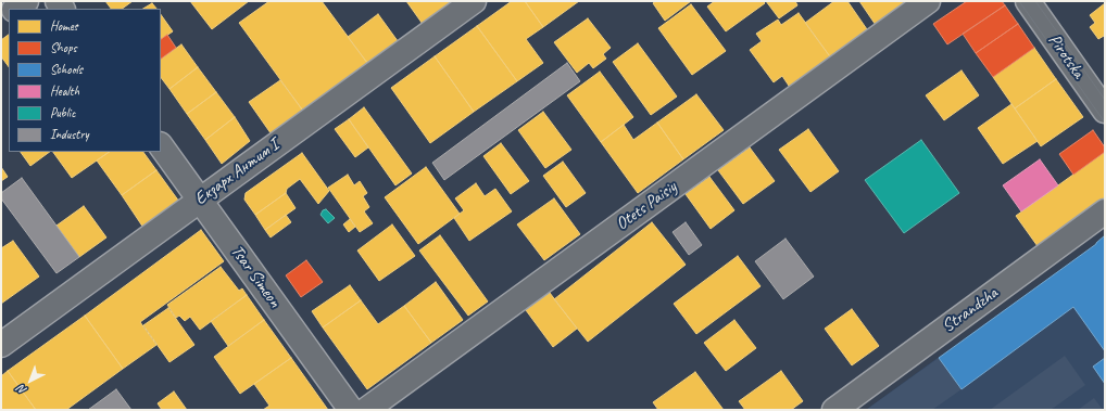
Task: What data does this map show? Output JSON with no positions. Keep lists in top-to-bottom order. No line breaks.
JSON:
{"streets":{"street":["Pirotska","Екзарх Антим I","Otets Paisiy","Tsar Simeon","Strandzha"]},"crossings":[["Екзарх Антим I","Tsar Simeon"]],"legend":["Homes","Shops","Schools","Health","Public","Industry"],"north":"bottom left"}
